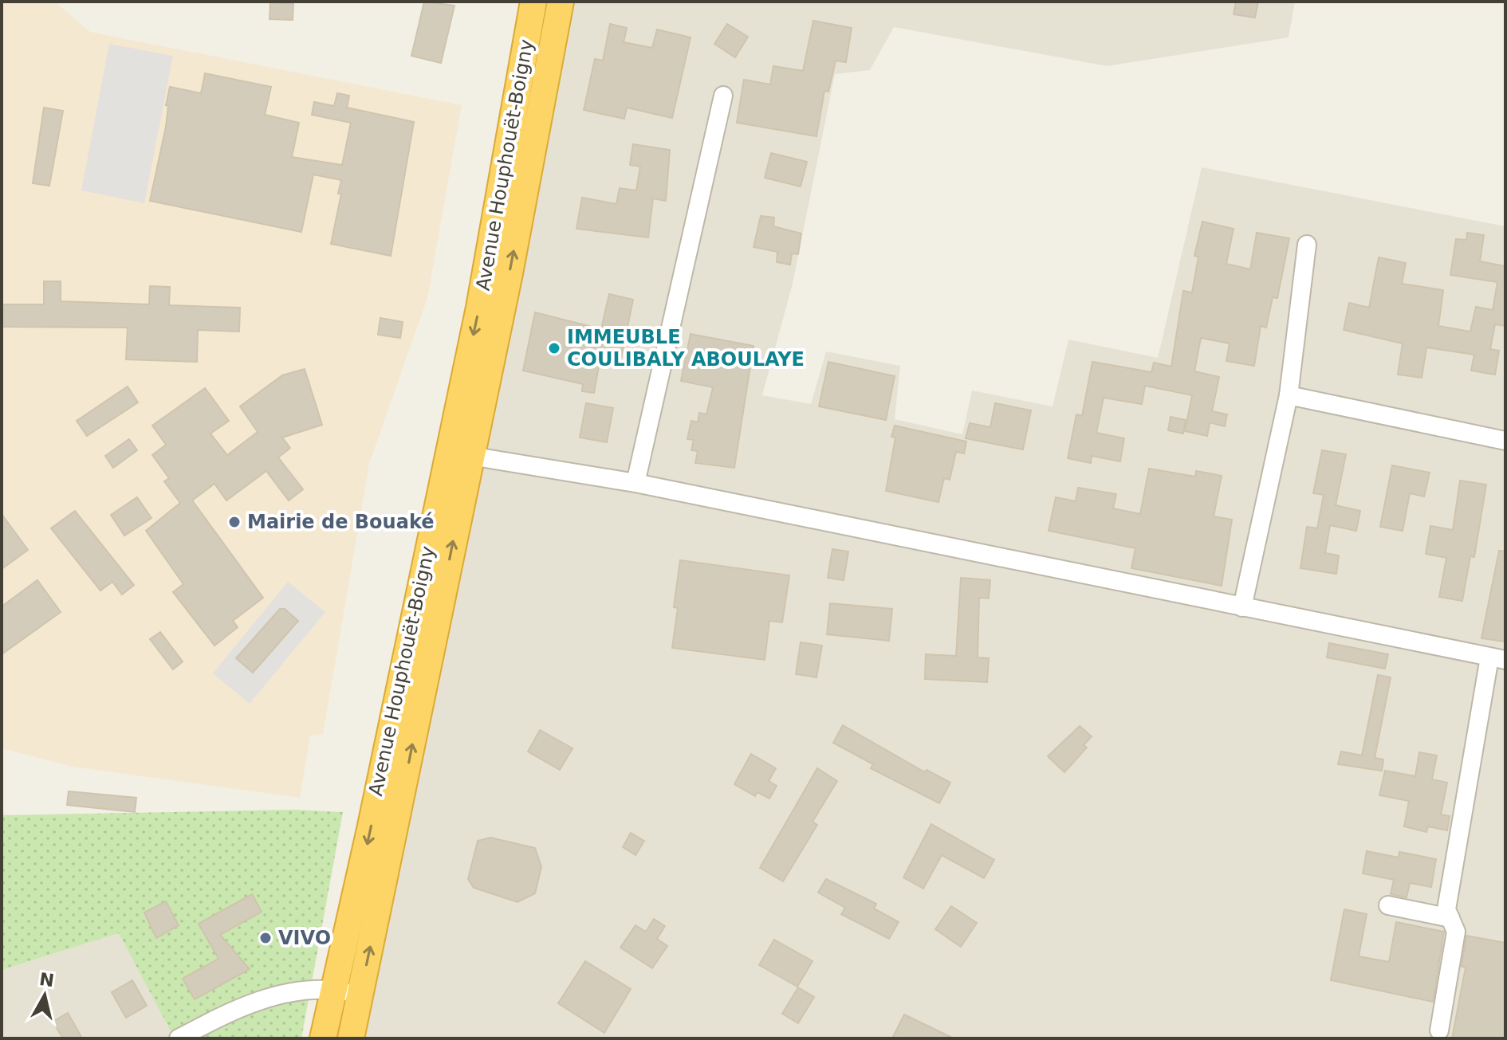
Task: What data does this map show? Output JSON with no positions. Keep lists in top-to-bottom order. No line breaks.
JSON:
{"streets":{"highway":["Avenue Houphouët-Boigny"]},"places":["IMMEUBLE COULIBALY ABOULAYE","Mairie de Bouaké","VIVO"],"north":"top"}
